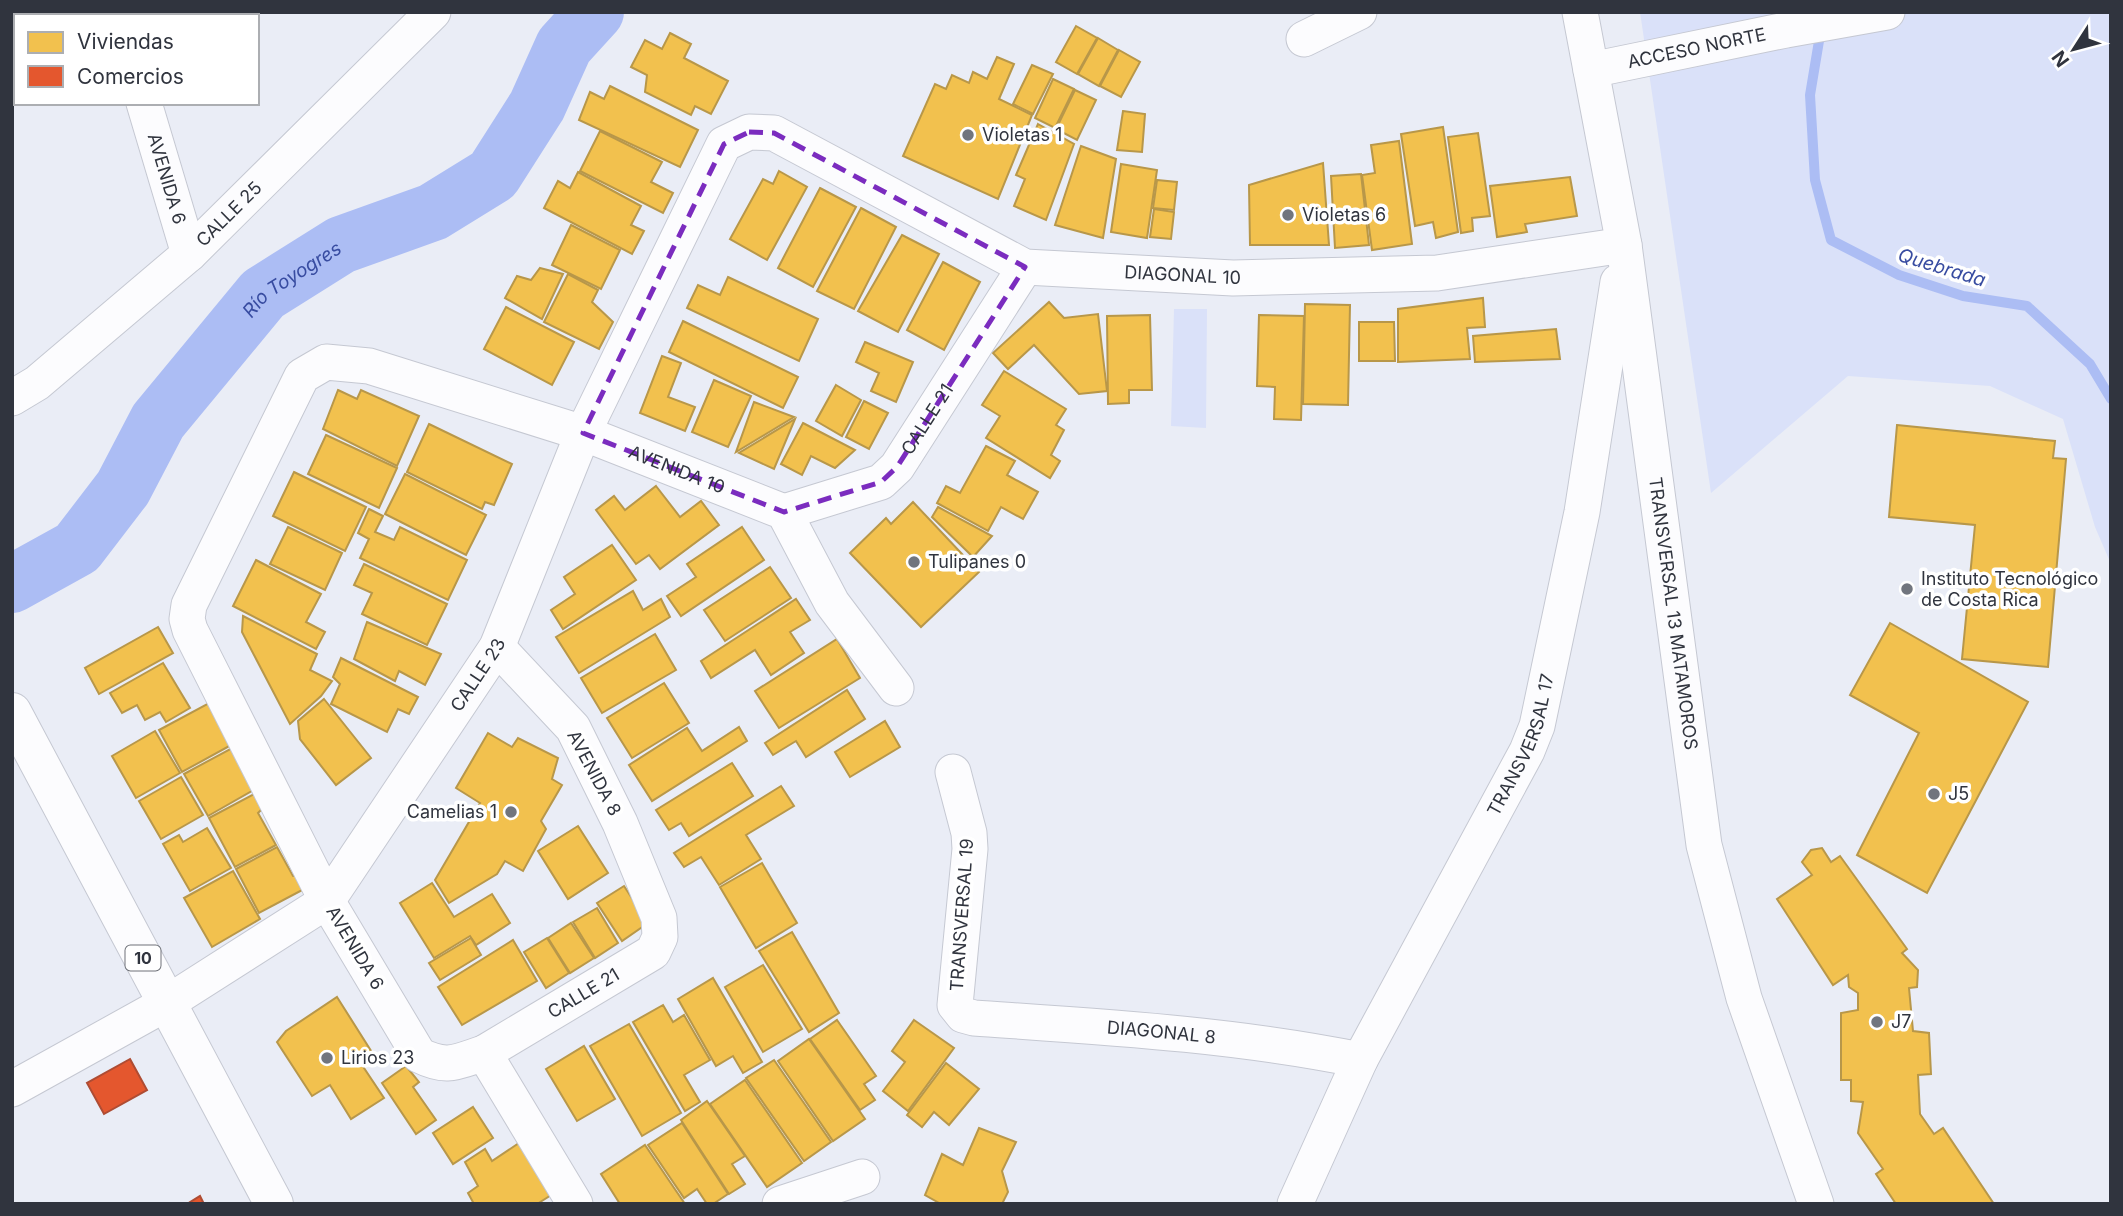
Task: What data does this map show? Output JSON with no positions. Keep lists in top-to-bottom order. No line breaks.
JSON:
{"streets":{"main road":["10"],"street":["ACCESO NORTE","AVENIDA 6","CALLE 25","DIAGONAL 10","CALLE 21","AVENIDA 10","TRANSVERSAL 13 MATAMOROS","CALLE 23","TRANSVERSAL 17","AVENIDA 8","TRANSVERSAL 19","DIAGONAL 8"]},"crossings":[["ACCESO NORTE","TRANSVERSAL 13 MATAMOROS"],["AVENIDA 6","CALLE 25"],["AVENIDA 6","CALLE 21"],["AVENIDA 6","AVENIDA 10"],["AVENIDA 6","CALLE 23"],["DIAGONAL 10","CALLE 21"],["DIAGONAL 10","TRANSVERSAL 13 MATAMOROS"],["DIAGONAL 10","CALLE 23"],["DIAGONAL 10","TRANSVERSAL 17"],["CALLE 21","AVENIDA 10"],["CALLE 21","AVENIDA 8"],["AVENIDA 10","CALLE 23"],["TRANSVERSAL 13 MATAMOROS","TRANSVERSAL 17"],["CALLE 23","AVENIDA 8"],["CALLE 23","10"],["TRANSVERSAL 17","DIAGONAL 8"],["TRANSVERSAL 19","DIAGONAL 8"]],"water":["Quebrada","Río Toyogres"],"places":["Violetas 1","Violetas 6","Tulipanes 0","Instituto Tecnológico de Costa Rica","J5","Camelias 1","J7","Lirios 23"],"legend":["Viviendas","Comercios"],"north":"bottom left"}
